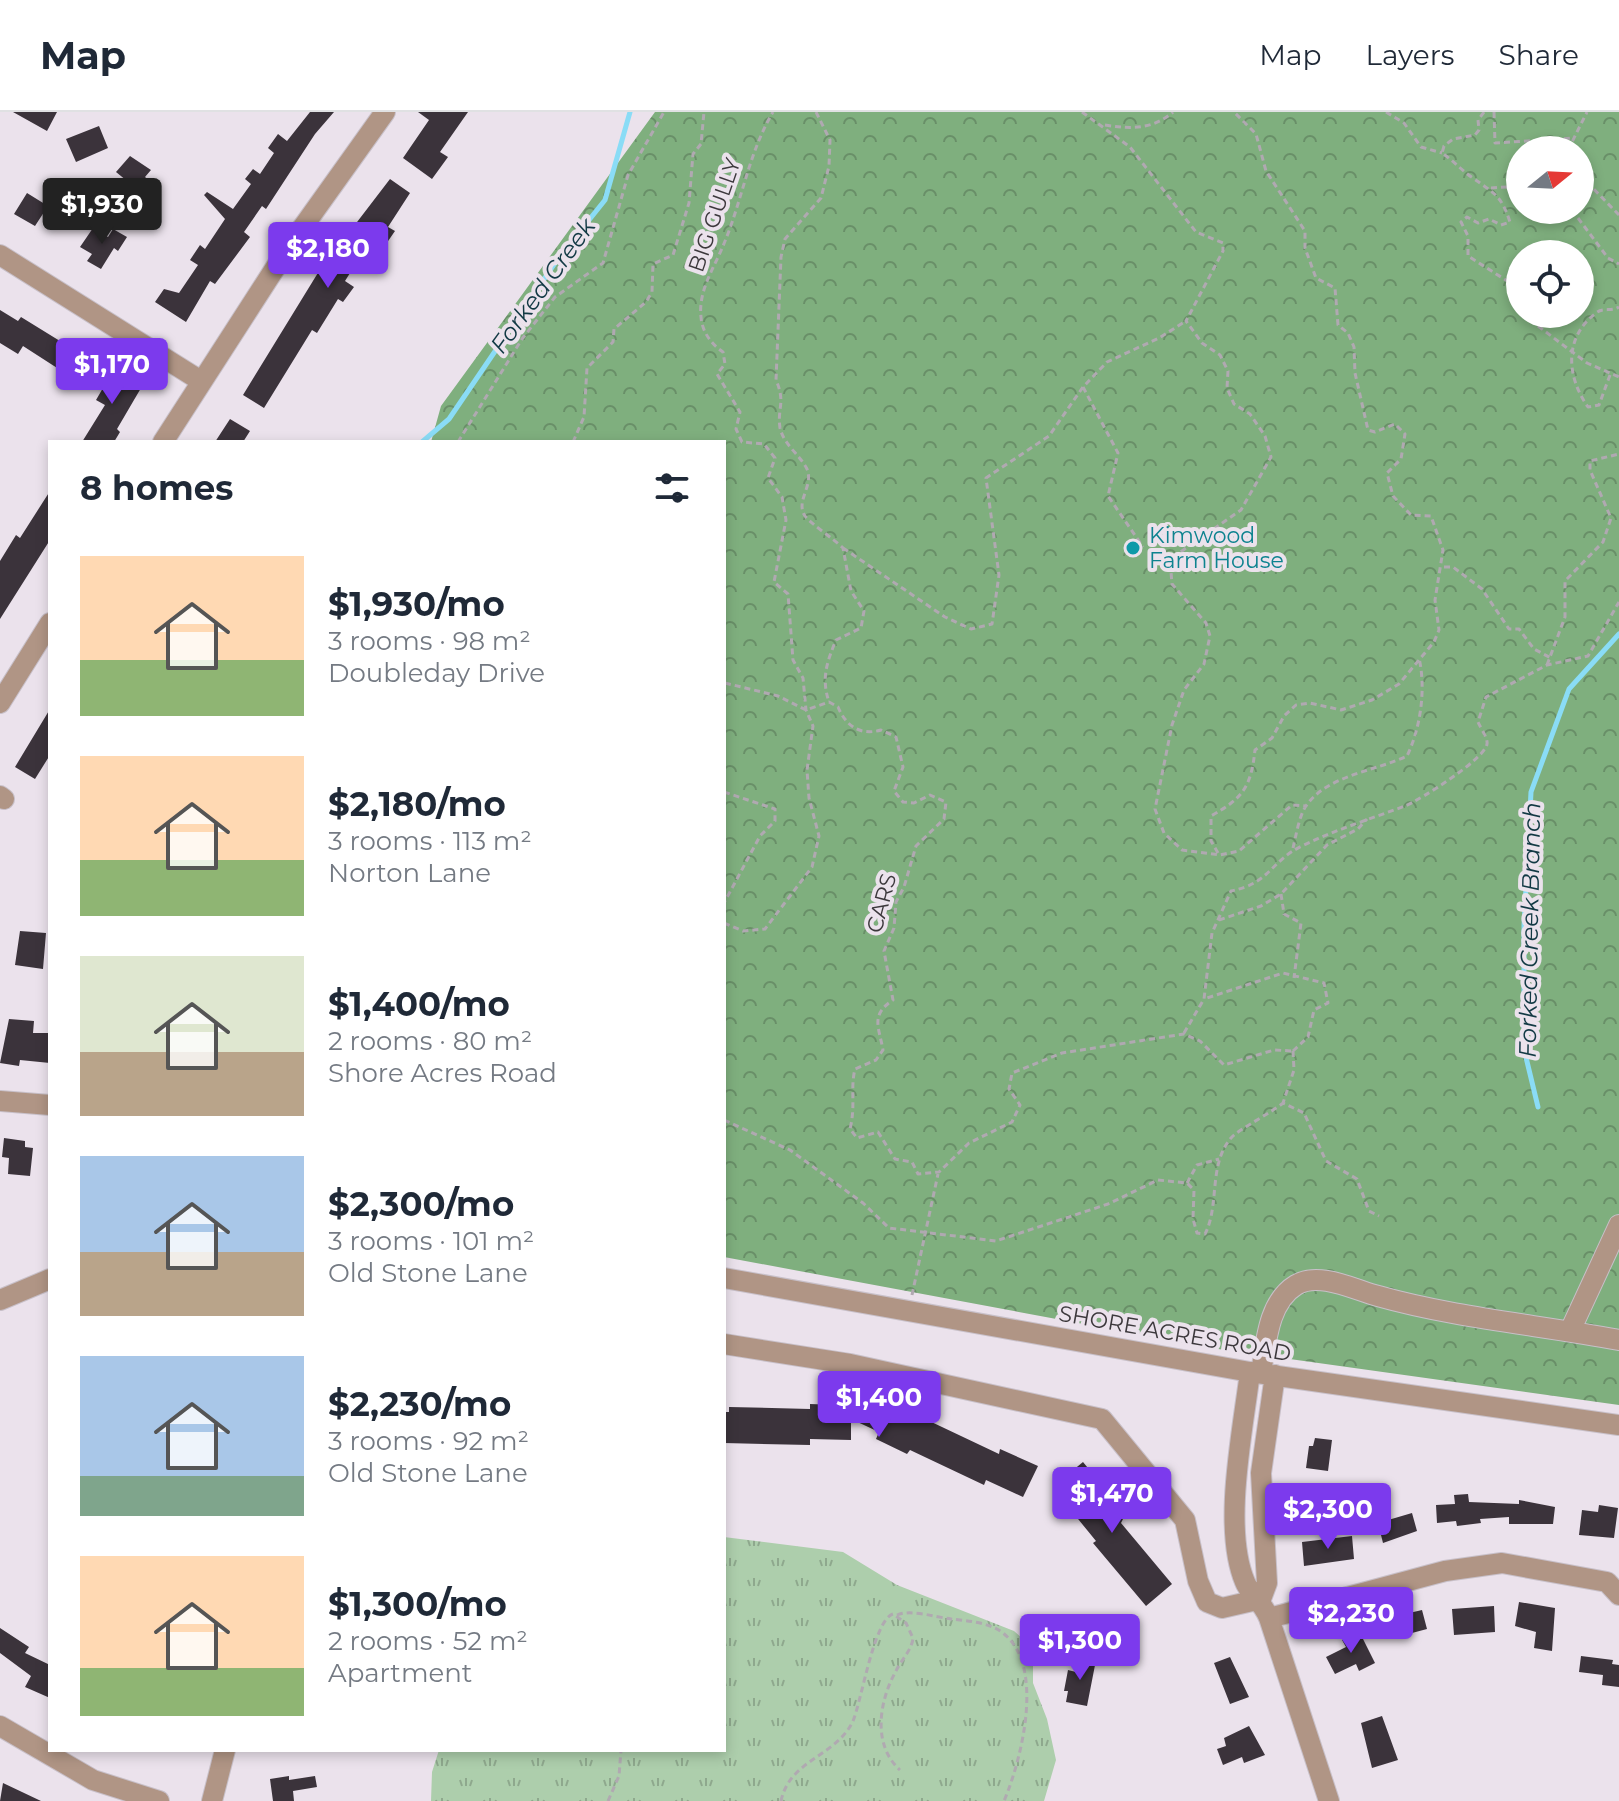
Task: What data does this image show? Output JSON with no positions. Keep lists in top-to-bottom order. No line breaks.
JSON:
{"streets":{"street":["SHORE ACRES ROAD"],"path":["BIG GULLY","CARS"]},"water":["Forked Creek","Forked Creek Branch"],"places":["Kimwood Farm House"],"north":"right","page":{"header":"Map","nav":["Map","Layers","Share"],"price":["$1,930","$2,180","$1,170","$1,400","$1,470","$2,300","$2,230","$1,300"],"heading":"8 homes","list":[{"name":"$1,930/mo","note":"3 rooms · 98 m² · Doubleday Drive"},{"name":"$2,180/mo","note":"3 rooms · 113 m² · Norton Lane"},{"name":"$1,400/mo","note":"2 rooms · 80 m² · Shore Acres Road"},{"name":"$2,300/mo","note":"3 rooms · 101 m² · Old Stone Lane"},{"name":"$2,230/mo","note":"3 rooms · 92 m² · Old Stone Lane"},{"name":"$1,300/mo","note":"2 rooms · 52 m² · Apartment"}]}}
